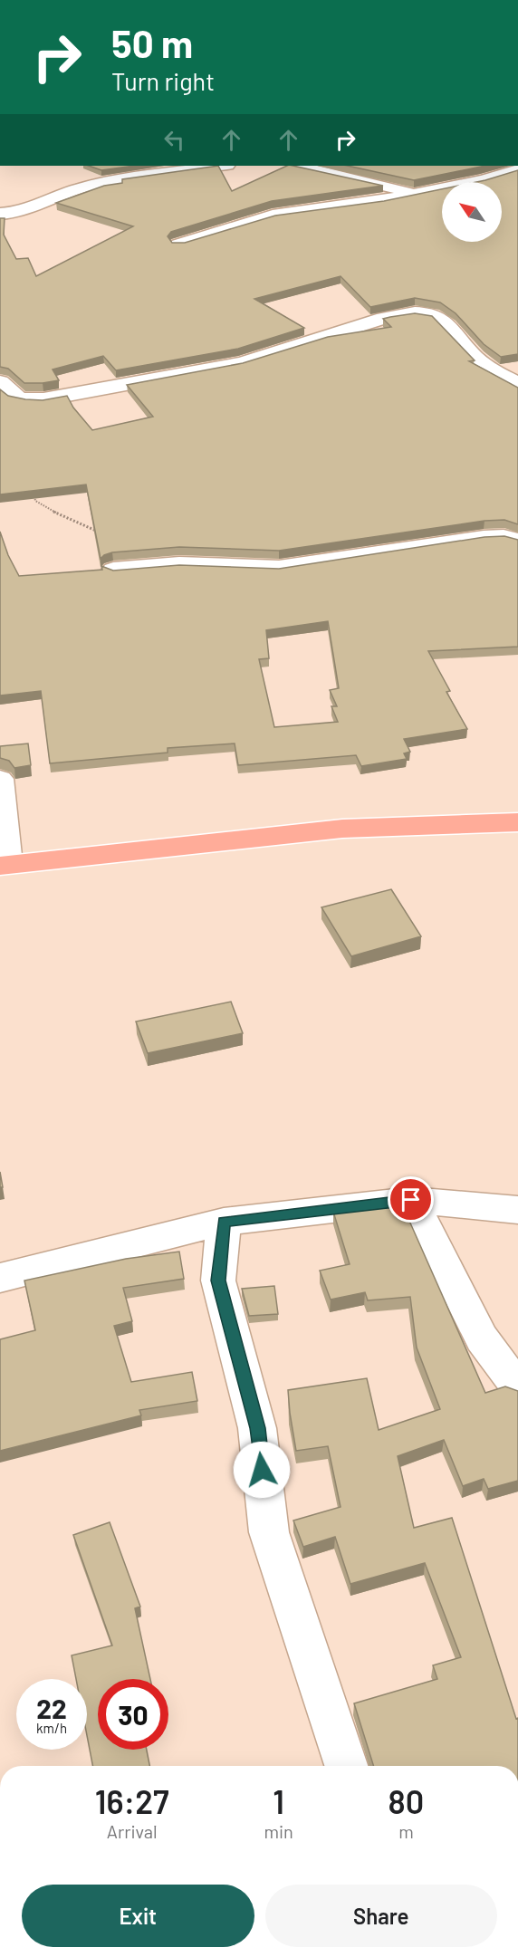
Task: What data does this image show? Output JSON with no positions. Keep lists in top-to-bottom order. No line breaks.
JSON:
{"north":"top left","page":{"turn":["50 m","Turn right"],"speed":"22 km/h","limit":"30","eta":["16:27","Arrival","1","min","80","m"],"buttons":["Exit","Share"]}}
